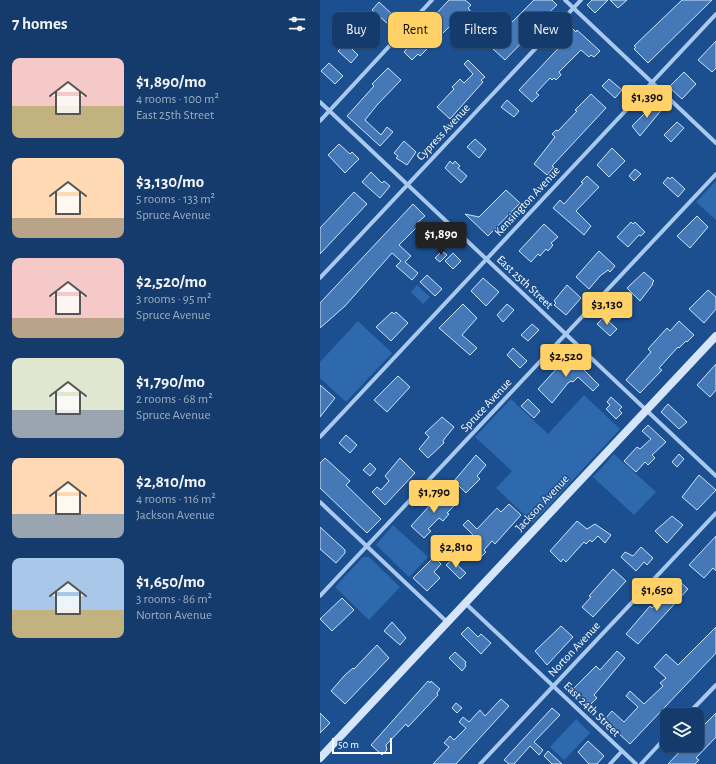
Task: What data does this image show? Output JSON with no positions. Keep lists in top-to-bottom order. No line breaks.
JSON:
{"streets":{"street":["Cypress Avenue","Kensington Avenue","East 25th Street","Spruce Avenue","Jackson Avenue","Norton Avenue","East 24th Street"]},"crossings":[["Cypress Avenue","East 25th Street"],["Kensington Avenue","East 25th Street"],["East 25th Street","Spruce Avenue"],["East 25th Street","Jackson Avenue"],["Jackson Avenue","East 24th Street"],["Norton Avenue","East 24th Street"]],"scale_bar":"50 m","page":{"heading":"7 homes","chip":["Buy","Rent","Filters","New"],"list":[{"name":"$1,890/mo","note":"4 rooms · 100 m² · East 25th Street"},{"name":"$3,130/mo","note":"5 rooms · 133 m² · Spruce Avenue"},{"name":"$2,520/mo","note":"3 rooms · 95 m² · Spruce Avenue"},{"name":"$1,790/mo","note":"2 rooms · 68 m² · Spruce Avenue"},{"name":"$2,810/mo","note":"4 rooms · 116 m² · Jackson Avenue"},{"name":"$1,650/mo","note":"3 rooms · 86 m² · Norton Avenue"}],"price":["$1,390","$1,890","$3,130","$2,520","$1,790","$2,810","$1,650"],"scale":"50 m"}}
